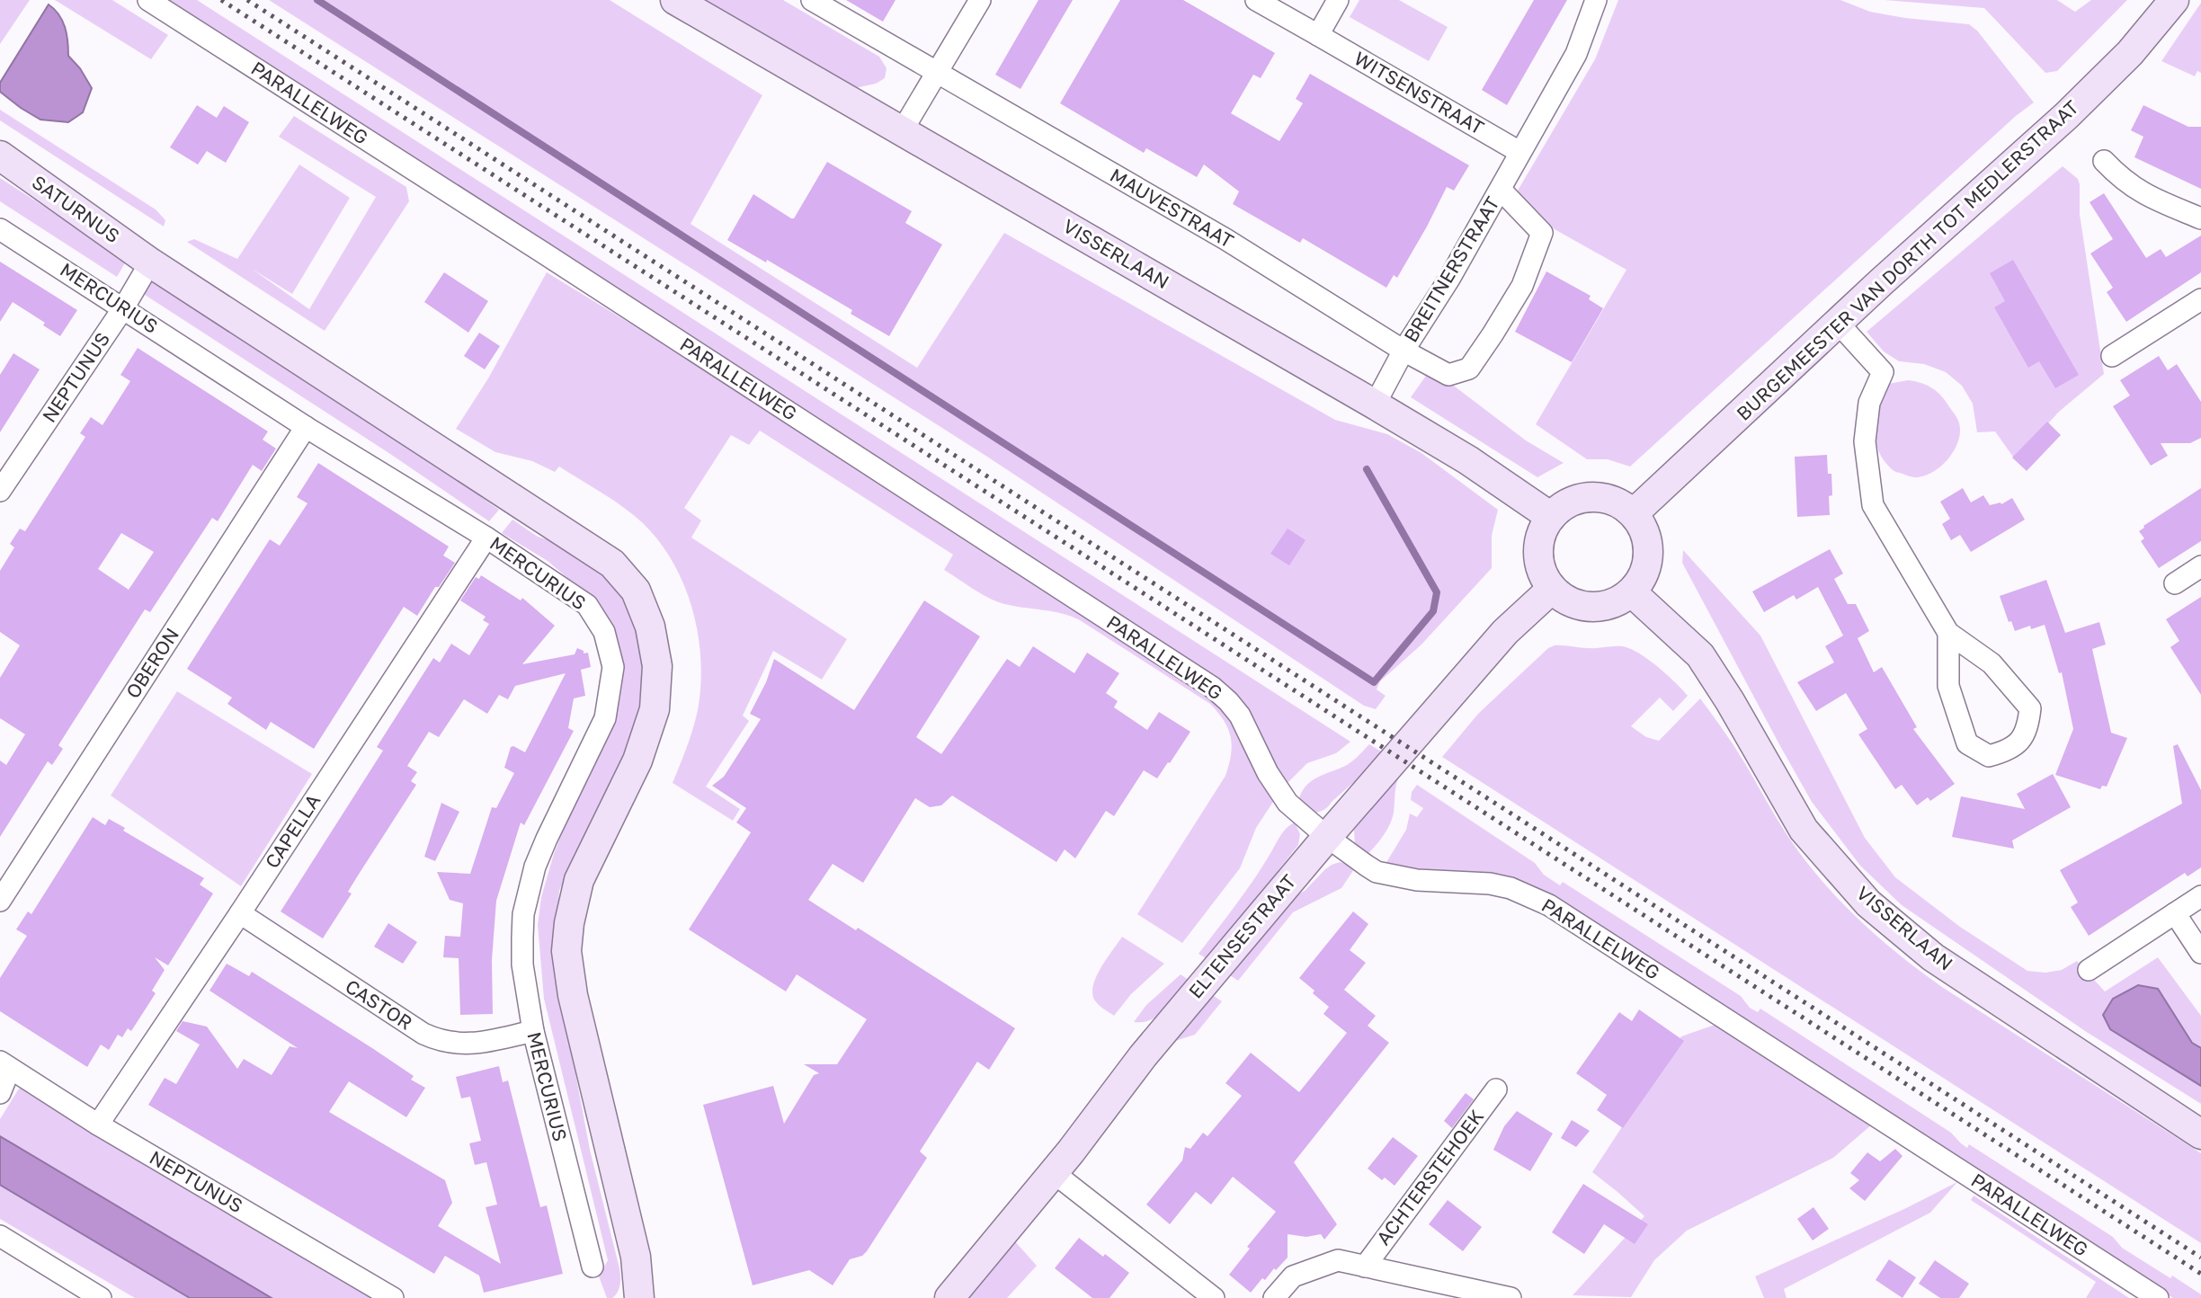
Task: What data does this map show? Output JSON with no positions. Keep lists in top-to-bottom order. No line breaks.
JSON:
{"streets":{"street":["WITSENSTRAAT","PARALLELWEG","MAUVESTRAAT","SATURNUS","VISSERLAAN","BURGEMEESTER VAN DORTH TOT MEDLERSTRAAT","BREITNERSTRAAT","MERCURIUS","NEPTUNUS","OBERON","CAPELLA","ELTENSESTRAAT","CASTOR","ACHTERSTEHOEK"]},"crossings":[["WITSENSTRAAT","BREITNERSTRAAT"],["PARALLELWEG","ELTENSESTRAAT"],["MAUVESTRAAT","BREITNERSTRAAT"],["SATURNUS","NEPTUNUS"],["VISSERLAAN","BURGEMEESTER VAN DORTH TOT MEDLERSTRAAT"],["VISSERLAAN","BREITNERSTRAAT"],["VISSERLAAN","ELTENSESTRAAT"],["BURGEMEESTER VAN DORTH TOT MEDLERSTRAAT","ELTENSESTRAAT"],["MERCURIUS","NEPTUNUS"],["MERCURIUS","OBERON"],["MERCURIUS","CAPELLA"],["MERCURIUS","CASTOR"],["NEPTUNUS","CAPELLA"],["CAPELLA","CASTOR"]]}
